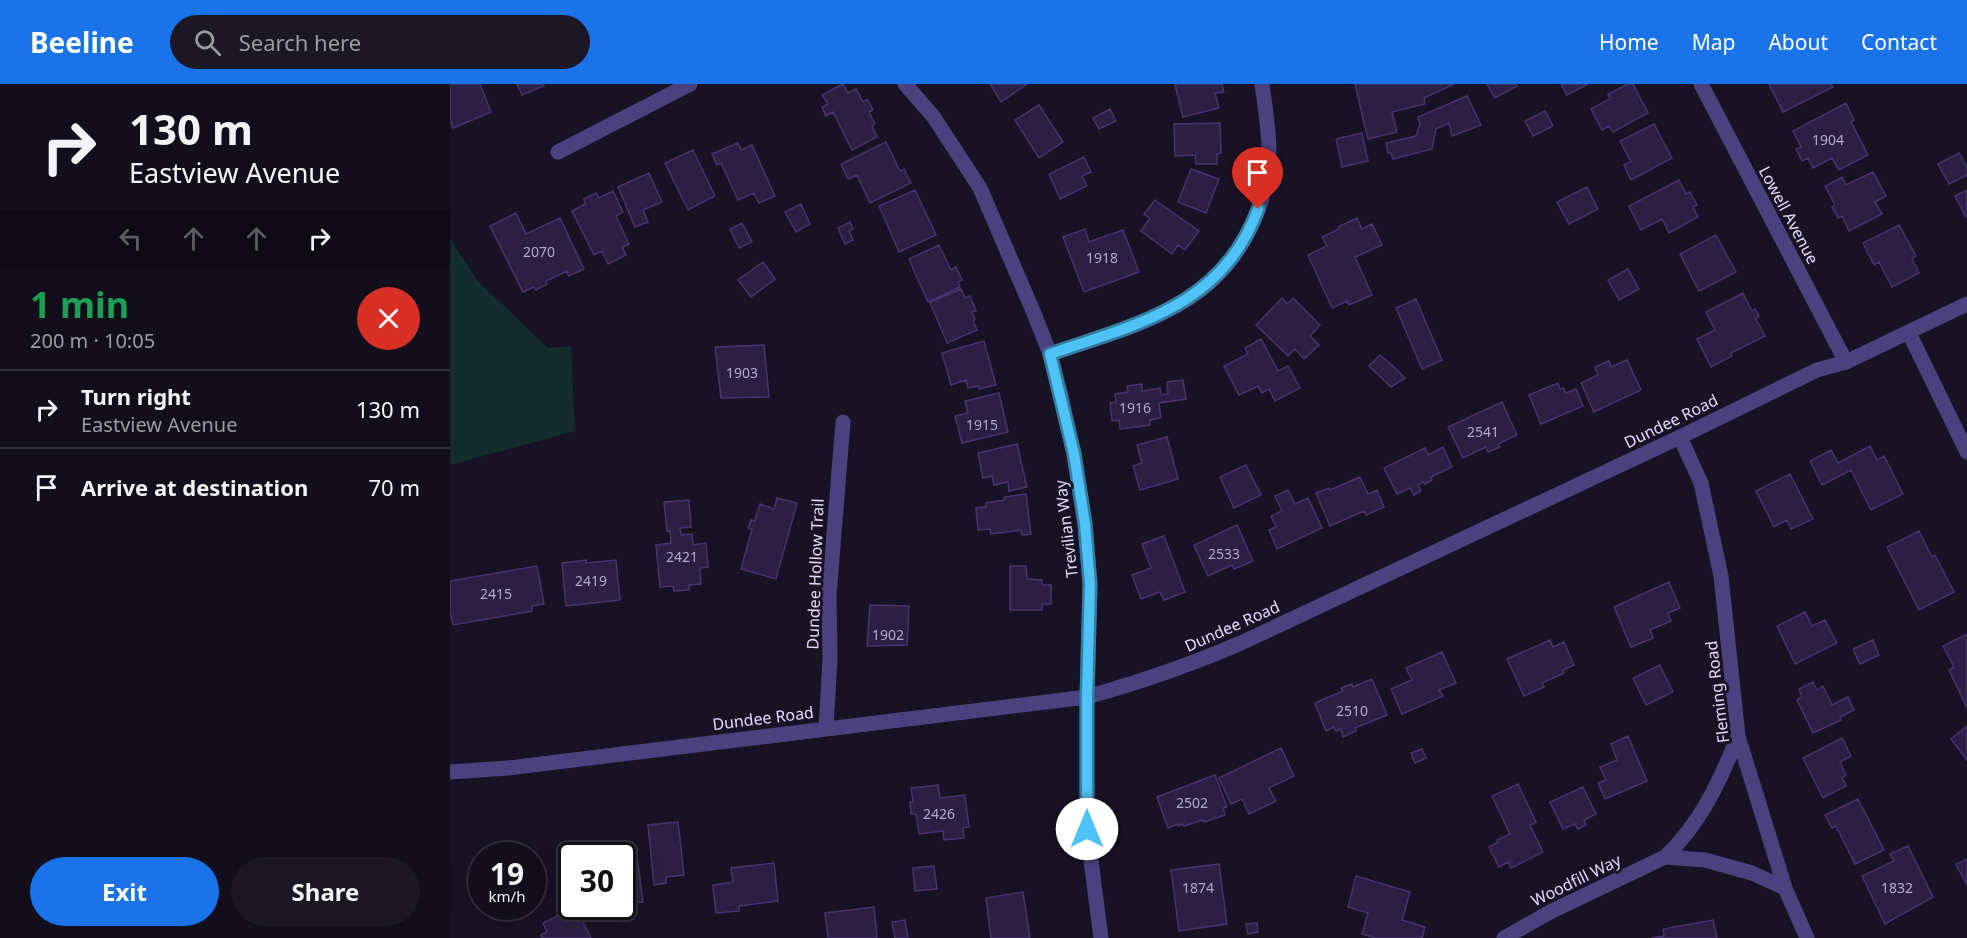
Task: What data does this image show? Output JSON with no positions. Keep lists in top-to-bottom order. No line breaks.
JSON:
{"streets":{"street":["Lowell Avenue","Dundee Road","Trevilian Way","Dundee Hollow Trail","Fleming Road","Woodfill Way"]},"crossings":[["Lowell Avenue","Dundee Road"],["Dundee Road","Trevilian Way"],["Dundee Road","Dundee Hollow Trail"],["Dundee Road","Fleming Road"],["Fleming Road","Woodfill Way"]],"house_numbers":["1904","2070","1918","1903","1916","1915","2541","2533","2421","2419","2415","1902","2510","2502","2426","1874","1832"],"page":{"header":"Beeline","search":"Search here","nav":["Home","Map","About","Contact"],"turn":["130 m","Eastview Avenue"],"heading":["1 min","200 m · 10:05"],"list":[{"name":"Turn right","note":"Eastview Avenue","value":"130 m"},{"name":"Arrive at destination","value":"70 m"}],"speed":"19 km/h","limit":"30","buttons":["Exit","Share"]}}
